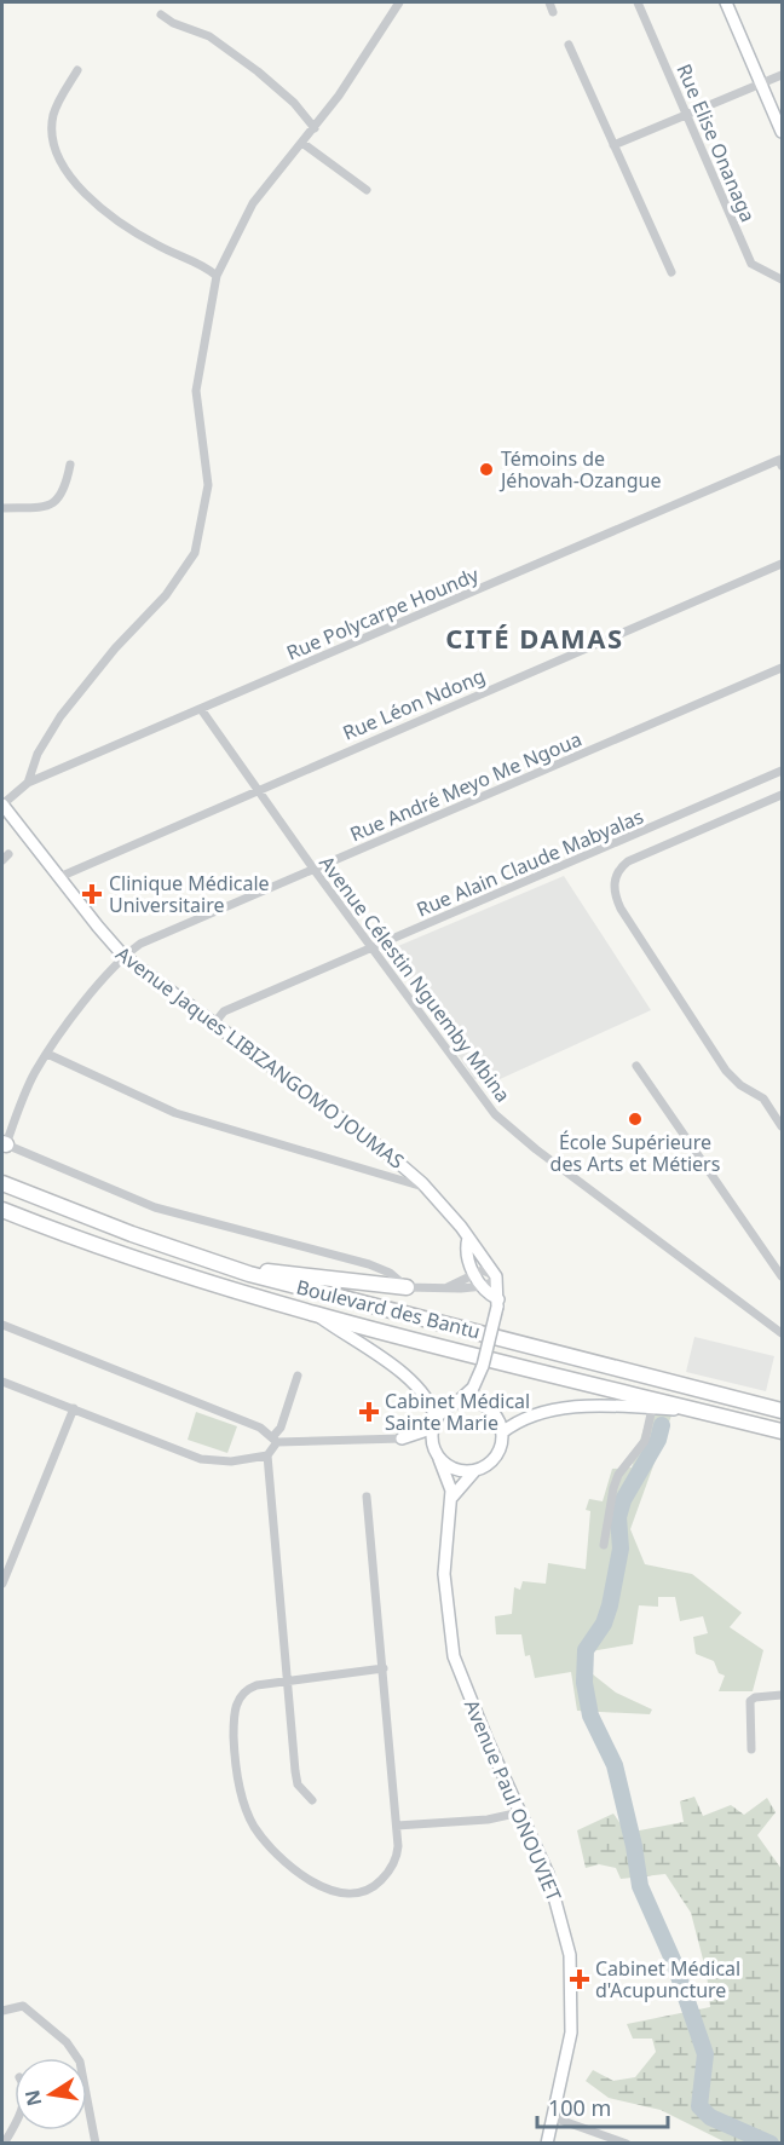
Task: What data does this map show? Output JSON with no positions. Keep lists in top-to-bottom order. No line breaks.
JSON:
{"streets":{"highway":["Boulevard des Bantu"],"main road":["Avenue Jaques LIBIZANGOMO JOUMAS","Avenue Paul ONOUVIET"],"street":["Rue Elise Onanaga","Rue Polycarpe Houndy","Rue Léon Ndong","Rue André Meyo Me Ngoua","Rue Alain Claude Mabyalas","Avenue Célestin Nguemby Mbina"]},"crossings":[["Rue Polycarpe Houndy","Avenue Célestin Nguemby Mbina"],["Rue Polycarpe Houndy","Avenue Jaques LIBIZANGOMO JOUMAS"],["Rue Léon Ndong","Avenue Célestin Nguemby Mbina"],["Rue Léon Ndong","Avenue Jaques LIBIZANGOMO JOUMAS"],["Rue André Meyo Me Ngoua","Avenue Célestin Nguemby Mbina"],["Rue André Meyo Me Ngoua","Avenue Jaques LIBIZANGOMO JOUMAS"],["Rue Alain Claude Mabyalas","Avenue Célestin Nguemby Mbina"],["Rue Alain Claude Mabyalas","Avenue Jaques LIBIZANGOMO JOUMAS"]],"districts":["CITÉ DAMAS"],"places":{"other":["Témoins de Jéhovah-Ozangue","École Supérieure des Arts et Métiers"],"health":["Clinique Médicale Universitaire","Cabinet Médical Sainte Marie","Cabinet Médical d'Acupuncture"]},"scale_bar":"100 m","north":"left"}
